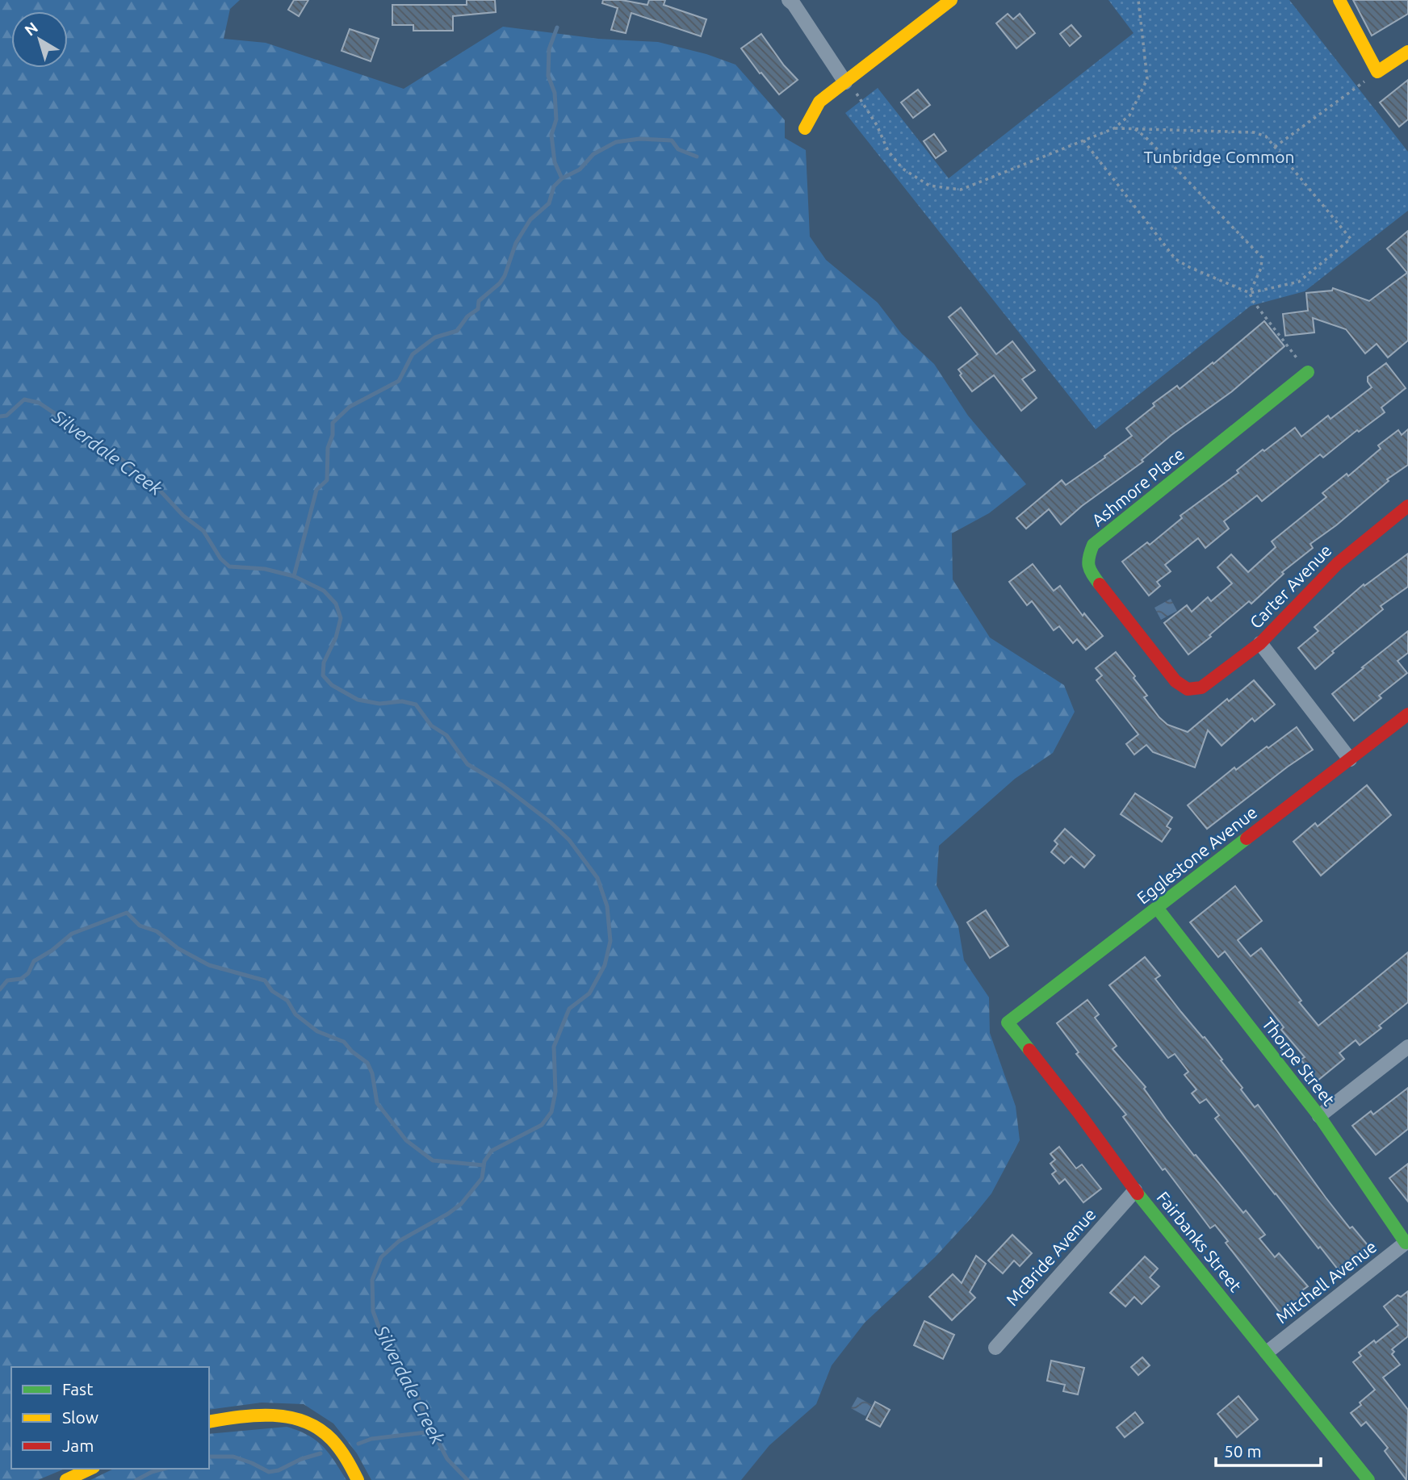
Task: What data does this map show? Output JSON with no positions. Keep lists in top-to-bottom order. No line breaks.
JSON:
{"streets":{"street":["Ashmore Place","Carter Avenue","Egglestone Avenue","Thorpe Street","Fairbanks Street","McBride Avenue","Mitchell Avenue"]},"crossings":[["Ashmore Place","Carter Avenue"],["Carter Avenue","Egglestone Avenue"],["Egglestone Avenue","Thorpe Street"],["Egglestone Avenue","Fairbanks Street"],["Thorpe Street","Mitchell Avenue"],["Fairbanks Street","McBride Avenue"],["Fairbanks Street","Mitchell Avenue"]],"water":["Silverdale Creek"],"parks":["Tunbridge Common"],"legend":["Fast","Slow","Jam"],"scale_bar":"50 m","north":"top left"}
